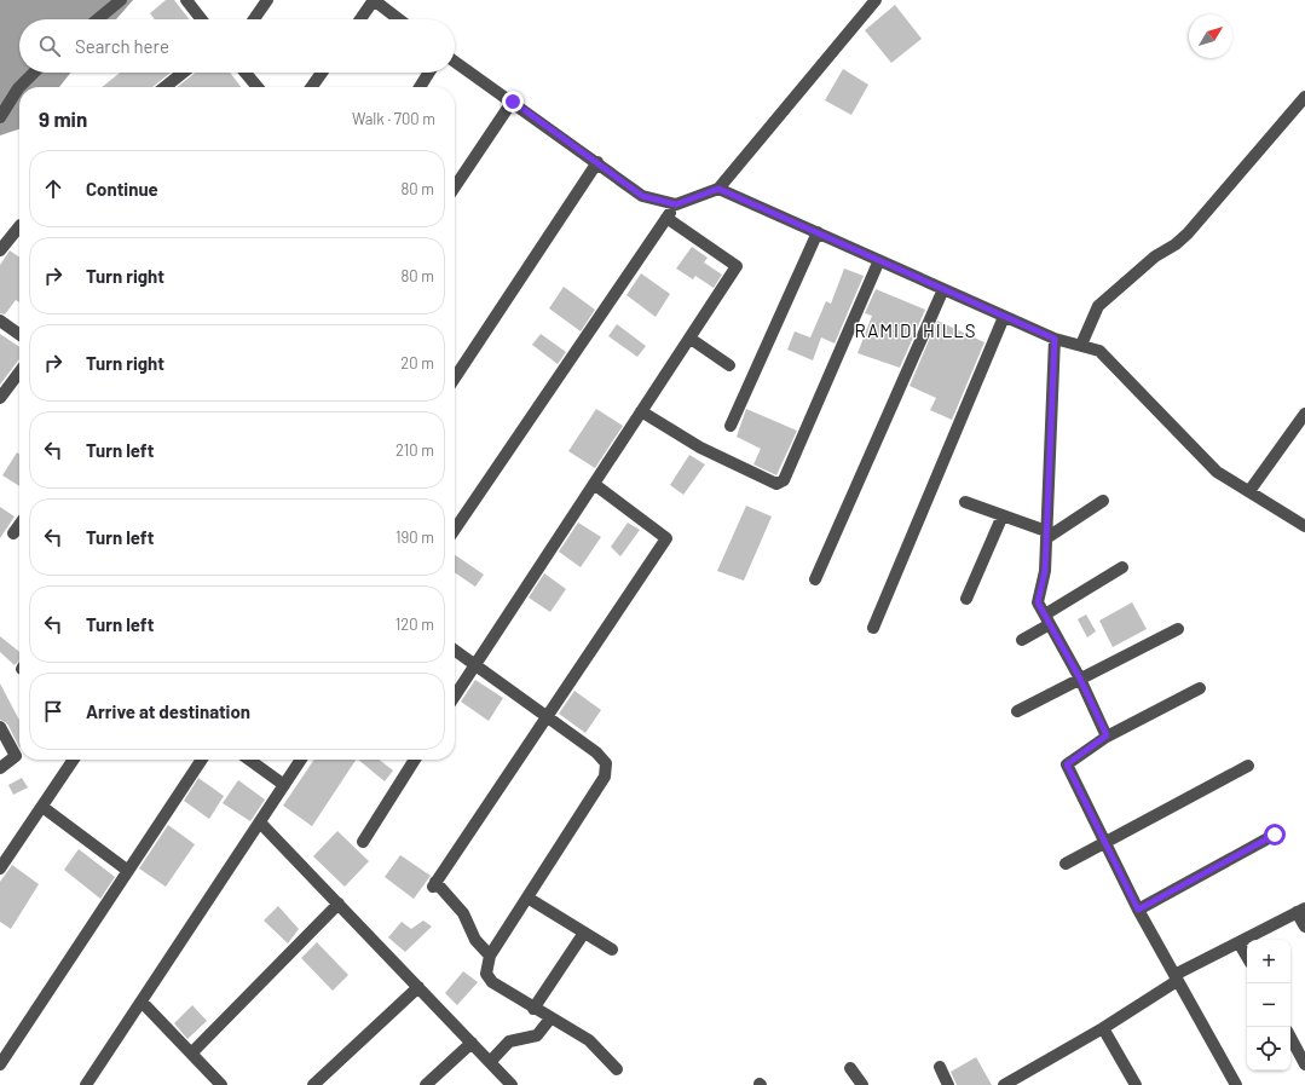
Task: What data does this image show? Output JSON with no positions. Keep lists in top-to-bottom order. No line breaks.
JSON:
{"districts":["RAMIDI HILLS"],"north":"top right","page":{"search":"Search here","heading":["9 min","Walk · 700 m"],"list":[["Continue","80 m"],["Turn right","80 m"],["Turn right","20 m"],["Turn left","210 m"],["Turn left","190 m"],["Turn left","120 m"],"Arrive at destination"],"map_buttons":["+","−"]}}
